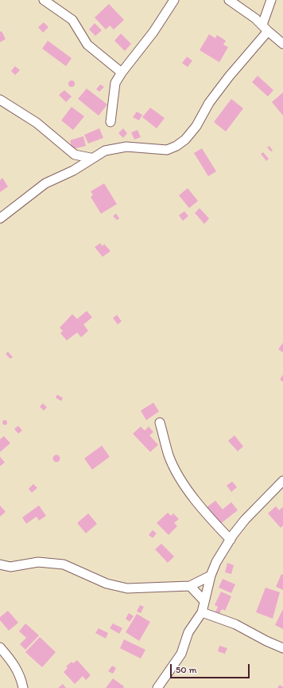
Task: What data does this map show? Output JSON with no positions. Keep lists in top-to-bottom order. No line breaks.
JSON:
{"scale_bar":"50 m"}
